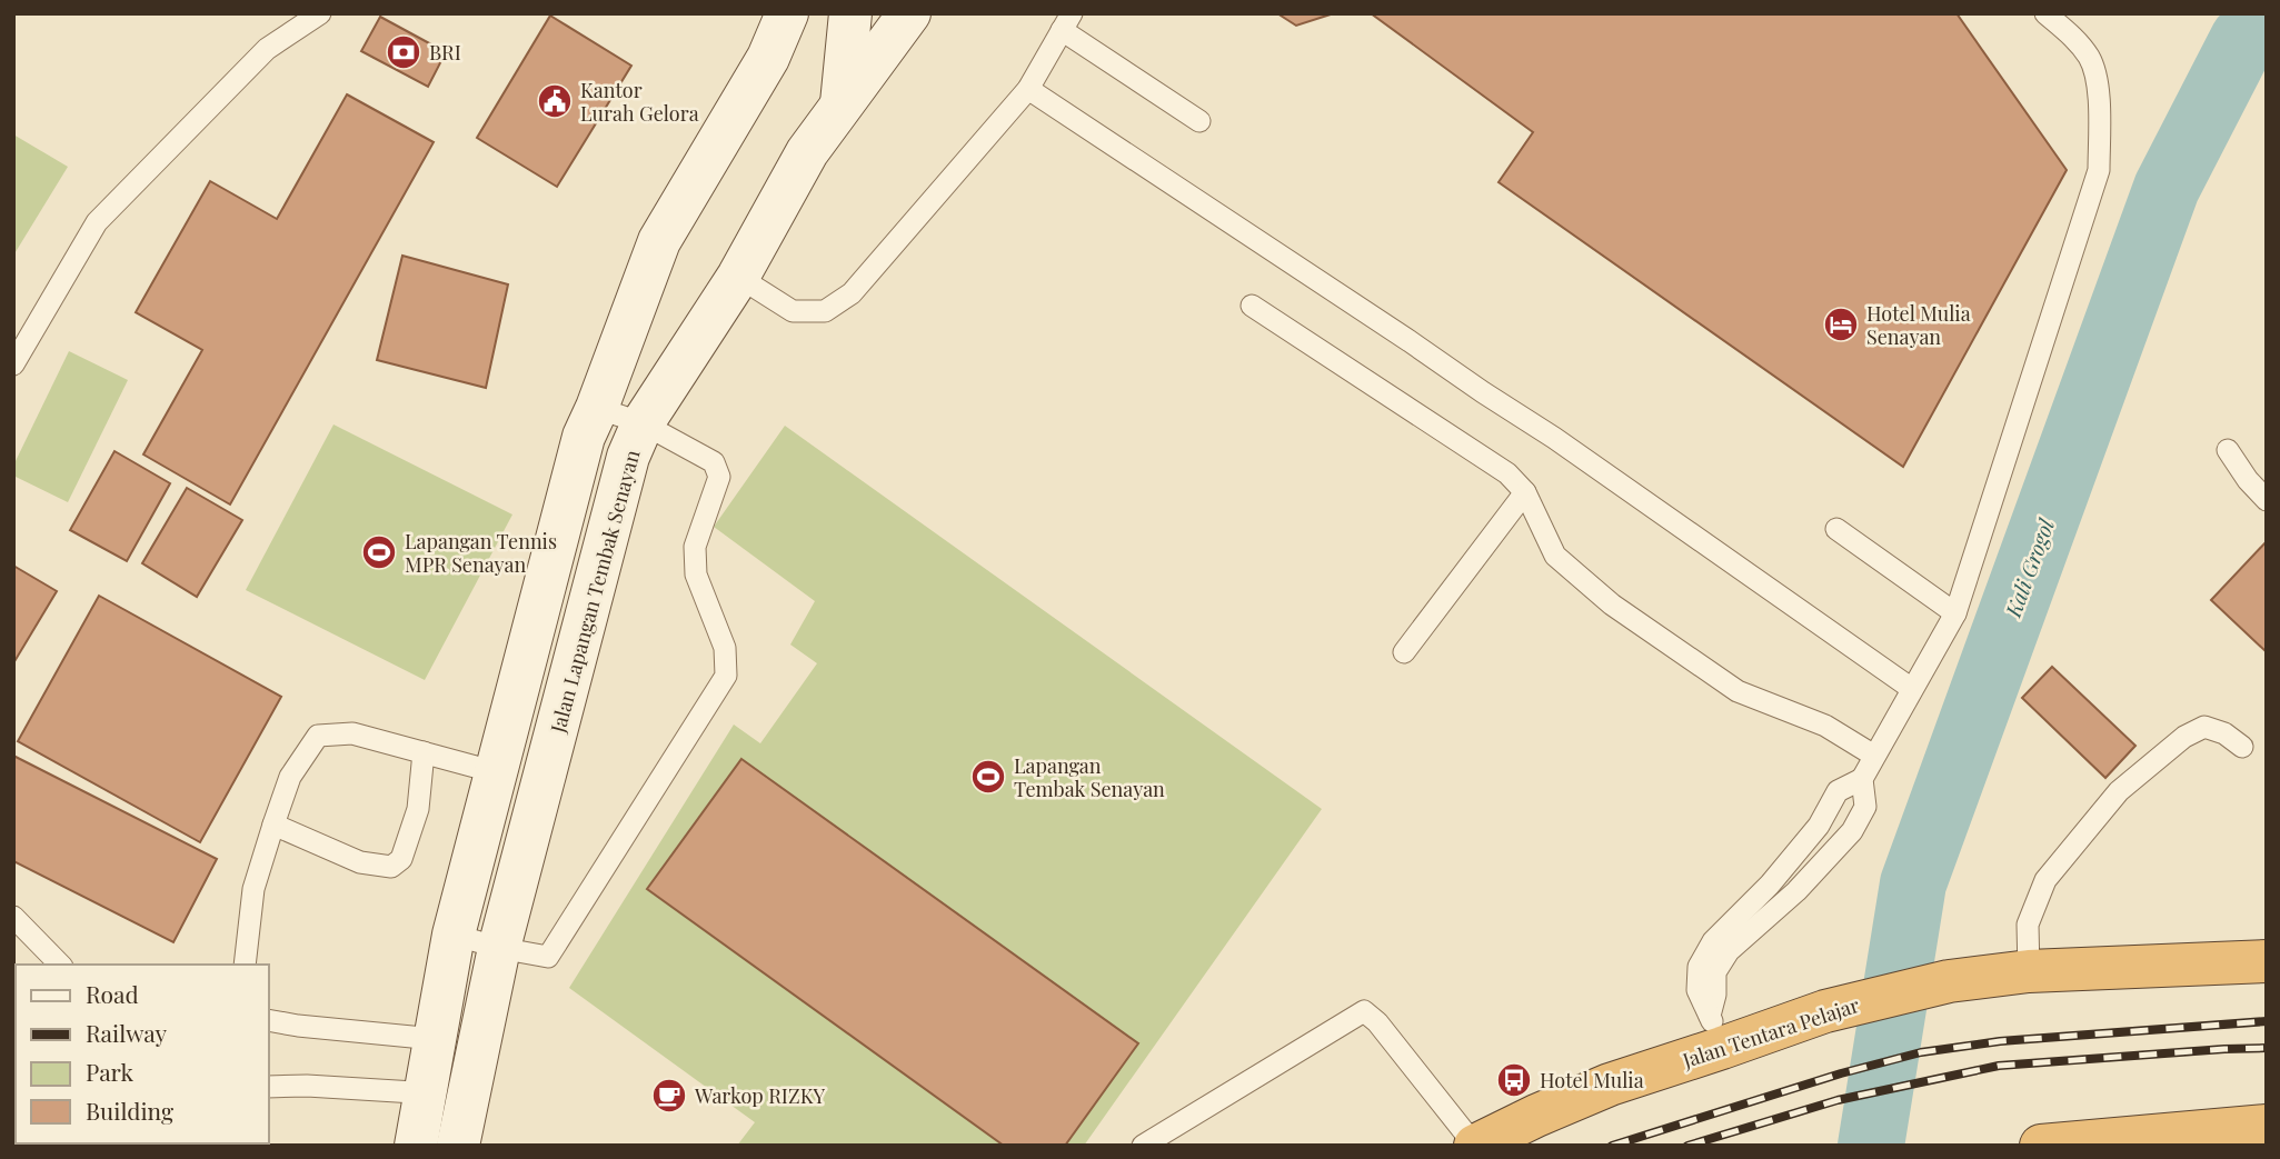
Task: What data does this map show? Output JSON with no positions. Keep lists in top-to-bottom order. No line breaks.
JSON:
{"streets":{"highway":["Jalan Tentara Pelajar"],"main road":["Jalan Lapangan Tembak Senayan"]},"water":["Kali Grogol"],"places":{"bank":["BRI"],"public building":["Kantor Lurah Gelora"],"hotel":["Hotel Mulia Senayan"],"sports":["Lapangan Tennis MPR Senayan","Lapangan Tembak Senayan"],"bus stop":["Hotel Mulia"],"cafe":["Warkop RIZKY"]},"legend":["Road","Railway","Park","Building"]}
